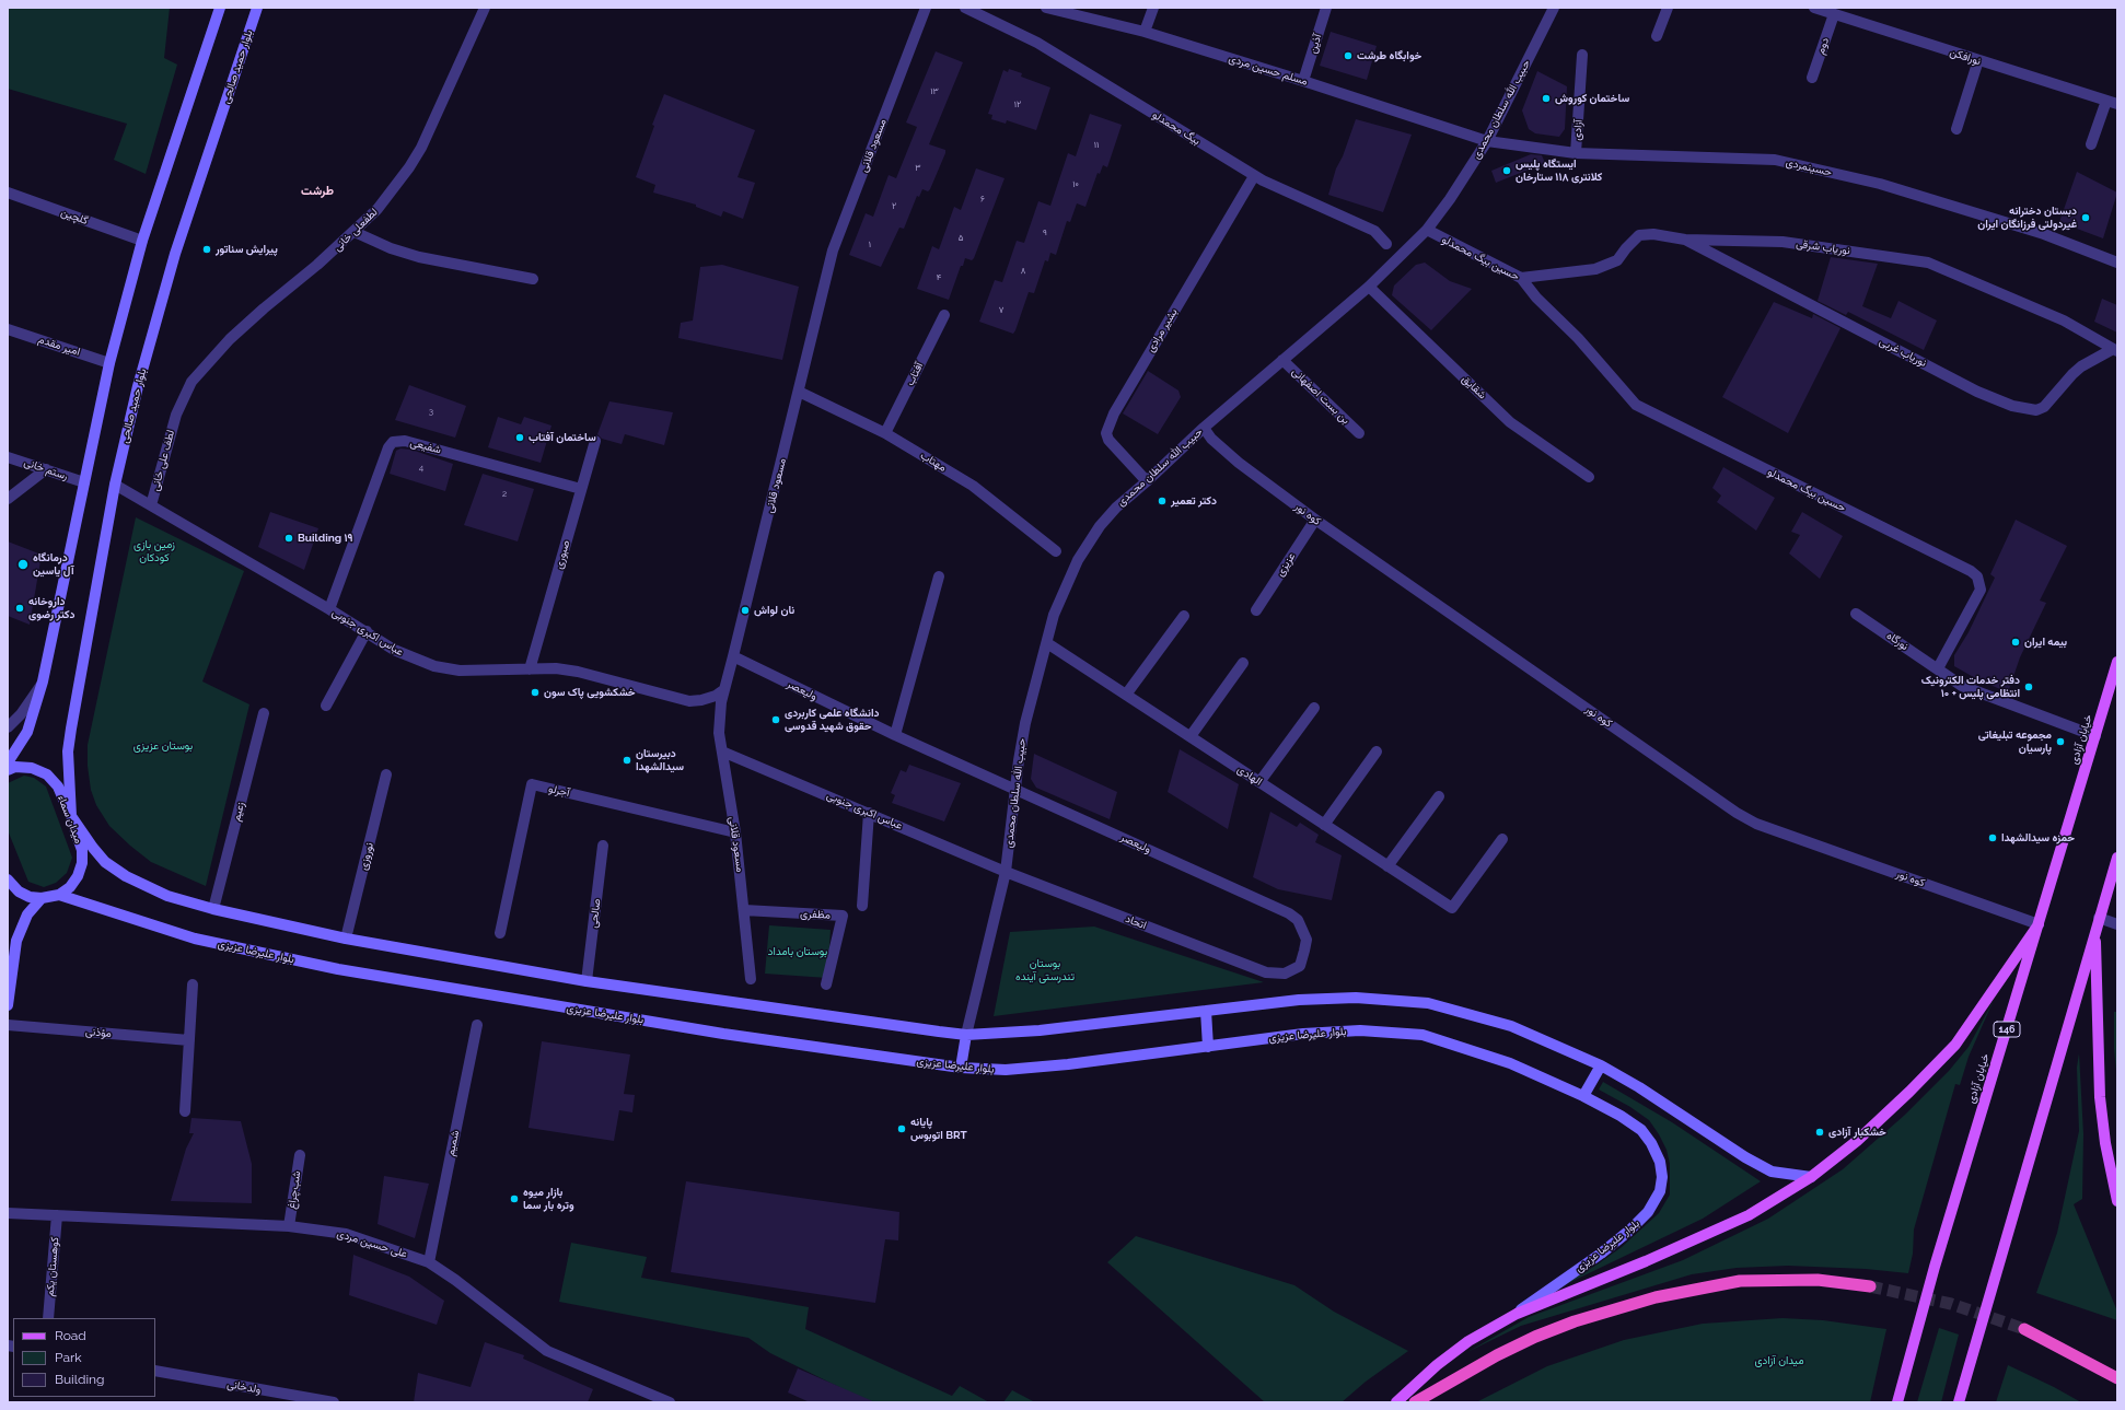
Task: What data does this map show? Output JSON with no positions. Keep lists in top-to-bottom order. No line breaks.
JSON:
{"streets":{"main road":["بلوار حمید صالحی","خیابان آزادی","میدان سماء","بلوار علیرضا عزیزی","146"],"street":["آذین","دوم","نورافکن","مسلم حسین مردی","حبیب الله سلطان محمدی","بیگ محمدلو","آزادی","مسعود قلانی","حسینمردی","گلچین","لطفعلی خانی","نوریاب شرقی","حسین بیگ محمدلو","بشیر مرادی","امیر مقدم","نوریاب غربی","آفتاب","شقایق","بن بست اصفهانی","شفیعی","لطف علی خانی","مهتاب","رستم خانی","کوه نور","صبوری","عزیزی","عباس اکبری جنوبی","نورگاه","ولیعصر","الهادی","آجرلو","زعیم","نوروزی","صالحی","مظفری","اتحاد","مؤذنی","شمیم","شب‌چراغ","علی حسین مردی","کوهستان یکم","ولدخانی"]},"crossings":[["آذین","مسلم حسین مردی"],["دوم","نورافکن"],["بلوار حمید صالحی","عباس اکبری جنوبی"],["بلوار حمید صالحی","میدان سماء"],["مسلم حسین مردی","حبیب الله سلطان محمدی"],["مسلم حسین مردی","حسینمردی"],["حبیب الله سلطان محمدی","حسینمردی"],["حبیب الله سلطان محمدی","حسین بیگ محمدلو"],["حبیب الله سلطان محمدی","بشیر مرادی"],["حبیب الله سلطان محمدی","شقایق"],["حبیب الله سلطان محمدی","بن بست اصفهانی"],["حبیب الله سلطان محمدی","کوه نور"],["حبیب الله سلطان محمدی","عباس اکبری جنوبی"],["حبیب الله سلطان محمدی","ولیعصر"],["حبیب الله سلطان محمدی","الهادی"],["حبیب الله سلطان محمدی","اتحاد"],["بیگ محمدلو","بشیر مرادی"],["آزادی","حسینمردی"],["مسعود قلانی","مهتاب"],["مسعود قلانی","عباس اکبری جنوبی"],["مسعود قلانی","ولیعصر"],["مسعود قلانی","آجرلو"],["مسعود قلانی","مظفری"],["لطفعلی خانی","لطف علی خانی"],["نوریاب شرقی","حسین بیگ محمدلو"],["نوریاب شرقی","نوریاب غربی"],["حسین بیگ محمدلو","نورگاه"],["آفتاب","مهتاب"],["شفیعی","صبوری"],["شفیعی","عباس اکبری جنوبی"],["لطف علی خانی","عباس اکبری جنوبی"],["کوه نور","عزیزی"],["کوه نور","خیابان آزادی"],["صبوری","عباس اکبری جنوبی"],["عباس اکبری جنوبی","اتحاد"],["ولیعصر","اتحاد"],["میدان سماء","بلوار علیرضا عزیزی"],["شمیم","علی حسین مردی"],["شب‌چراغ","علی حسین مردی"],["علی حسین مردی","کوهستان یکم"]],"districts":["طرشت"],"parks":["زمین بازی کودکان","بوستان عزیزی","بوستان بامداد","بوستان تندرستی آینده","میدان آزادی"],"places":["خوابگاه طرشت","ساختمان کوروش","ایستگاه پلیس کلانتری ۱۱۸ ستارخان","دبستان دخترانه غیردولتی فرزانگان ايران","پیرایش سناتور","ساختمان آفتاب","دکتر تعمیر","Building ۱۹","درمانگاه آل یاسین","داروخانه دکتر رضوی","نان لواش","بیمه ایران","دفتر خدمات الکترونیک انتظامی پلیس + ۱۰","خشکشویی پاک سون","دانشگاه علمی کاربردی حقوق شهید قدوسی","مجموعه تبلیغاتی پارسیان","دبيرستان سیدالشهدا","حمزه سیدالشهدا","پایانه اتوبوس BRT","خشکبار آزادی","بازار میوه وتره بار سما"],"house_numbers":["۱۳","۱۲","۱۱","۳","۱۰","۶","۲","۹","۵","۱","۸","۴","۷","3","4","2"],"legend":["Road","Park","Building"]}
